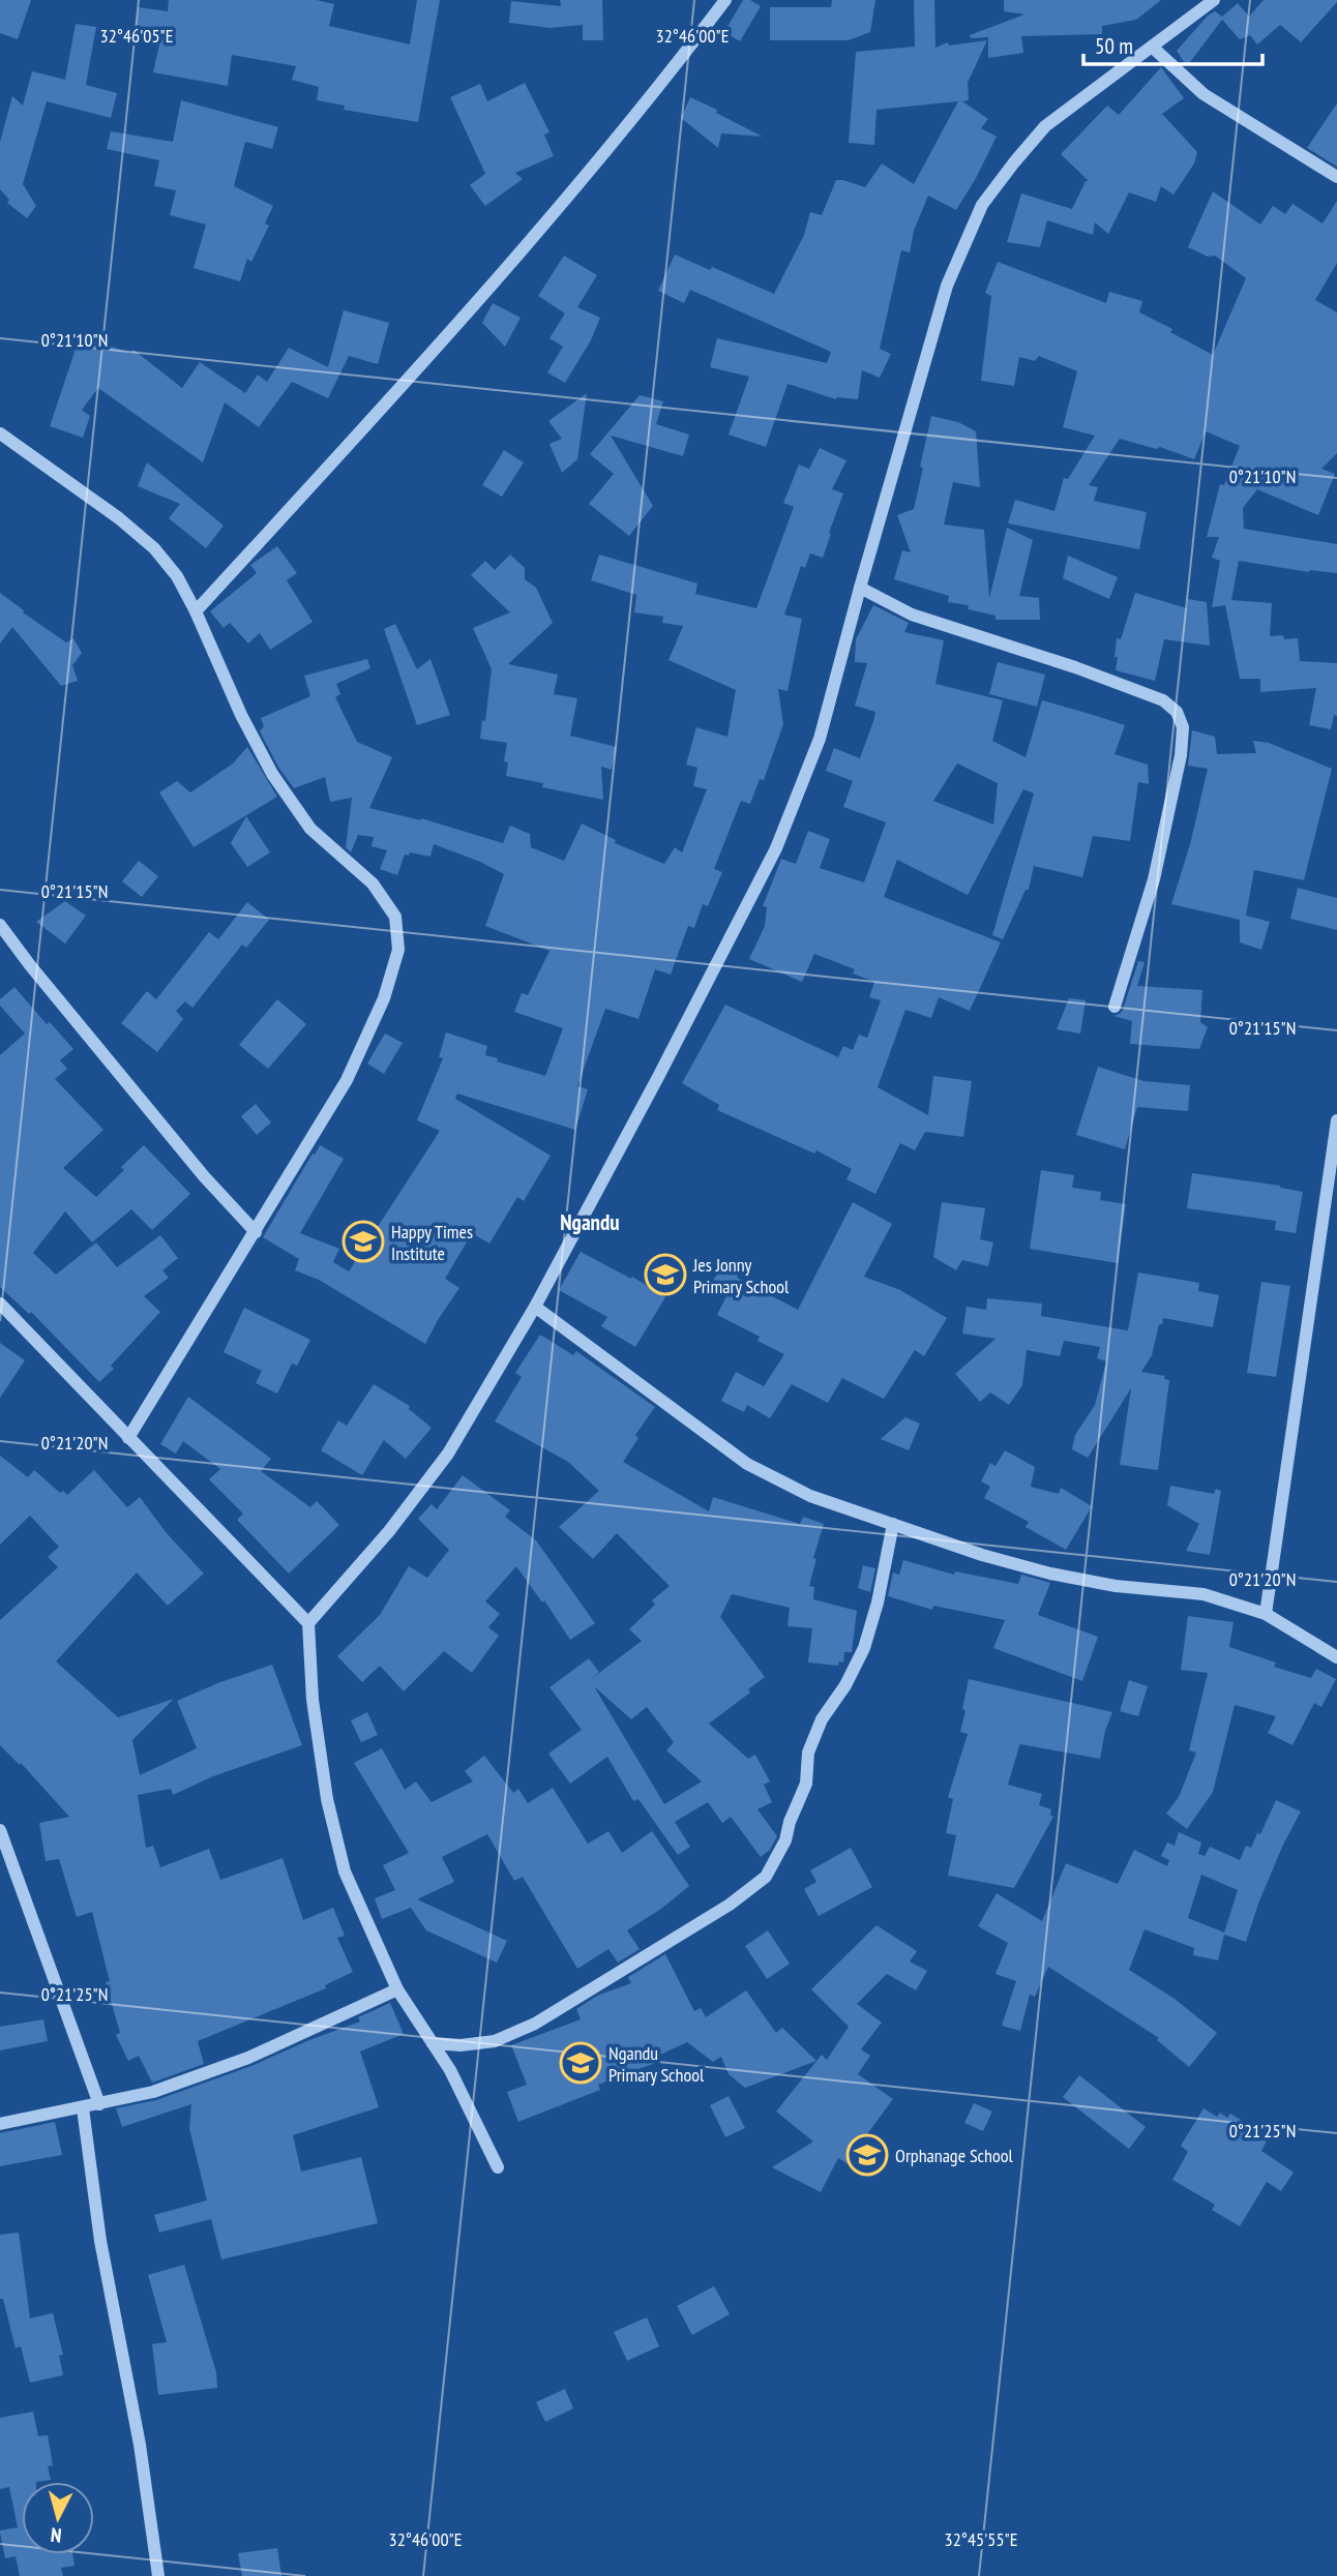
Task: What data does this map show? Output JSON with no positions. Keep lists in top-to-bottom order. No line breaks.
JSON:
{"districts":["Ngandu"],"places":{"school or university":["Happy Times Institute","Jes Jonny Primary School","Ngandu Primary School","Orphanage School"]},"scale_bar":"50 m","north":"bottom","coordinates":["32°46'05\"E","32°46'00\"E","0°21'10\"N","0°21'15\"N","0°21'20\"N","0°21'25\"N","32°45'55\"E"]}
